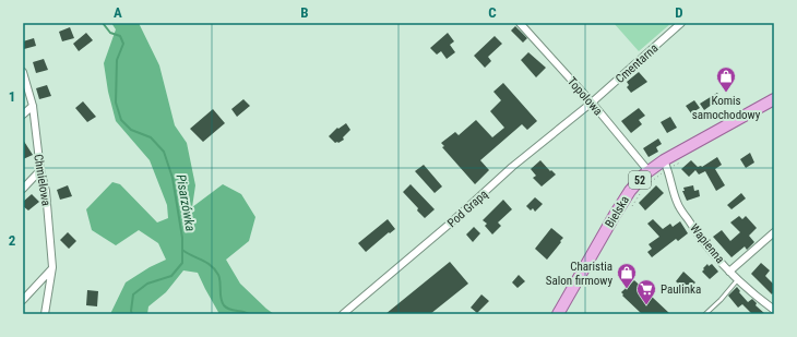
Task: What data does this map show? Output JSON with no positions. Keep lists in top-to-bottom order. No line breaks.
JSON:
{"streets":{"main road":["52","Bielska"],"street":["Cmentarna","Topolowa","Chmielowa","Pod Grapą","Wapienna"]},"crossings":[["Cmentarna","Topolowa"],["Cmentarna","Pod Grapą"],["Topolowa","Pod Grapą"],["Topolowa","Bielska"],["Bielska","Wapienna"]],"water":["Pisarzówka"],"places":{"shop":["Komis samochodowy","Charistia Salon firmowy"],"supermarket":["Paulinka"]},"grid":{"columns":["A","B","C","D"],"rows":["1","2"]}}
